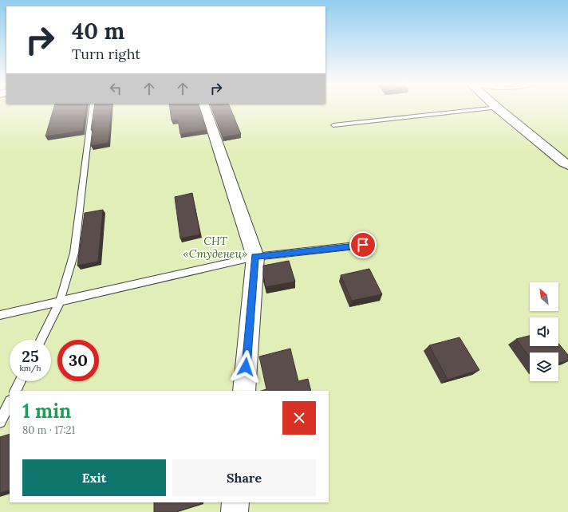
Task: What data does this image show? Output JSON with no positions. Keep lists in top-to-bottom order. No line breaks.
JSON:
{"parks":["СНТ «Студенец»"],"north":"top left","page":{"turn":["40 m","Turn right"],"speed":"25 km/h","limit":"30","heading":["1 min","80 m · 17:21"],"buttons":["Exit","Share"]}}
